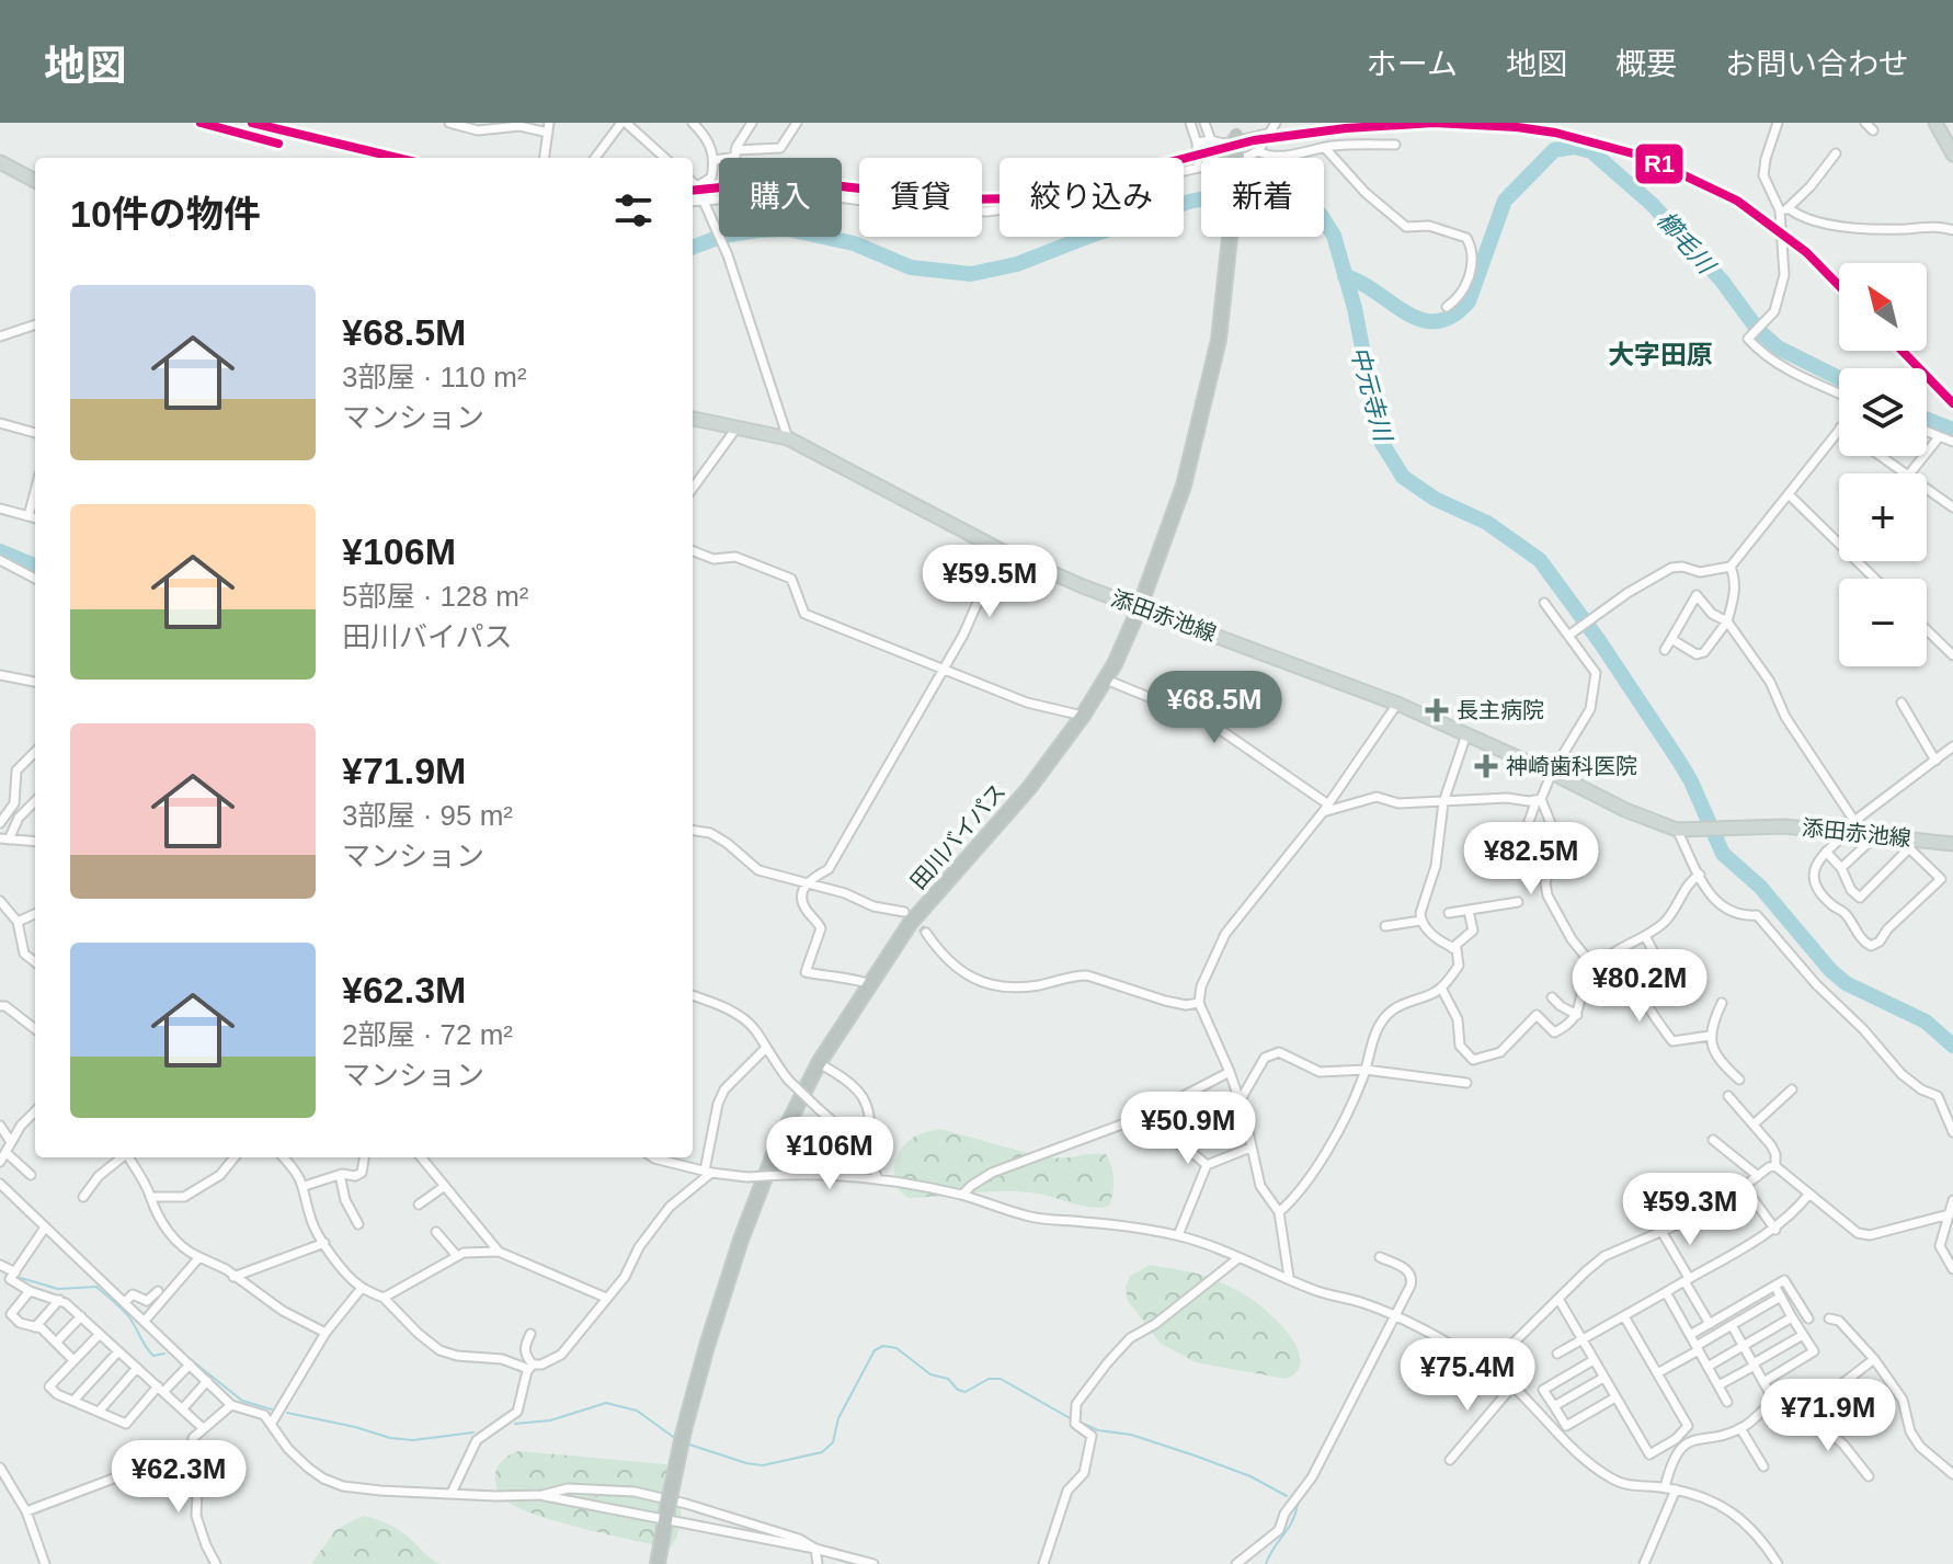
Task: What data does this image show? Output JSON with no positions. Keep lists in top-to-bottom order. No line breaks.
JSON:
{"streets":{"highway":["田川バイパス"],"main road":["添田赤池線"]},"crossings":[["添田赤池線","田川バイパス"]],"districts":["大字田原"],"water":["櫛毛川","中元寺川"],"places":{"health":["長主病院","神崎歯科医院"]},"lines":["transit line R1"],"north":"top left","page":{"header":"地図","nav":["ホーム","地図","概要","お問い合わせ"],"chip":["購入","賃貸","絞り込み","新着"],"heading":"10件の物件","map_buttons":["+","−"],"list":[{"name":"¥68.5M","note":"3部屋 · 110 m² · マンション"},{"name":"¥106M","note":"5部屋 · 128 m² · 田川バイパス"},{"name":"¥71.9M","note":"3部屋 · 95 m² · マンション"},{"name":"¥62.3M","note":"2部屋 · 72 m² · マンション"}],"price":["¥59.5M","¥68.5M","¥82.5M","¥80.2M","¥50.9M","¥106M","¥59.3M","¥75.4M","¥71.9M","¥62.3M"]}}
